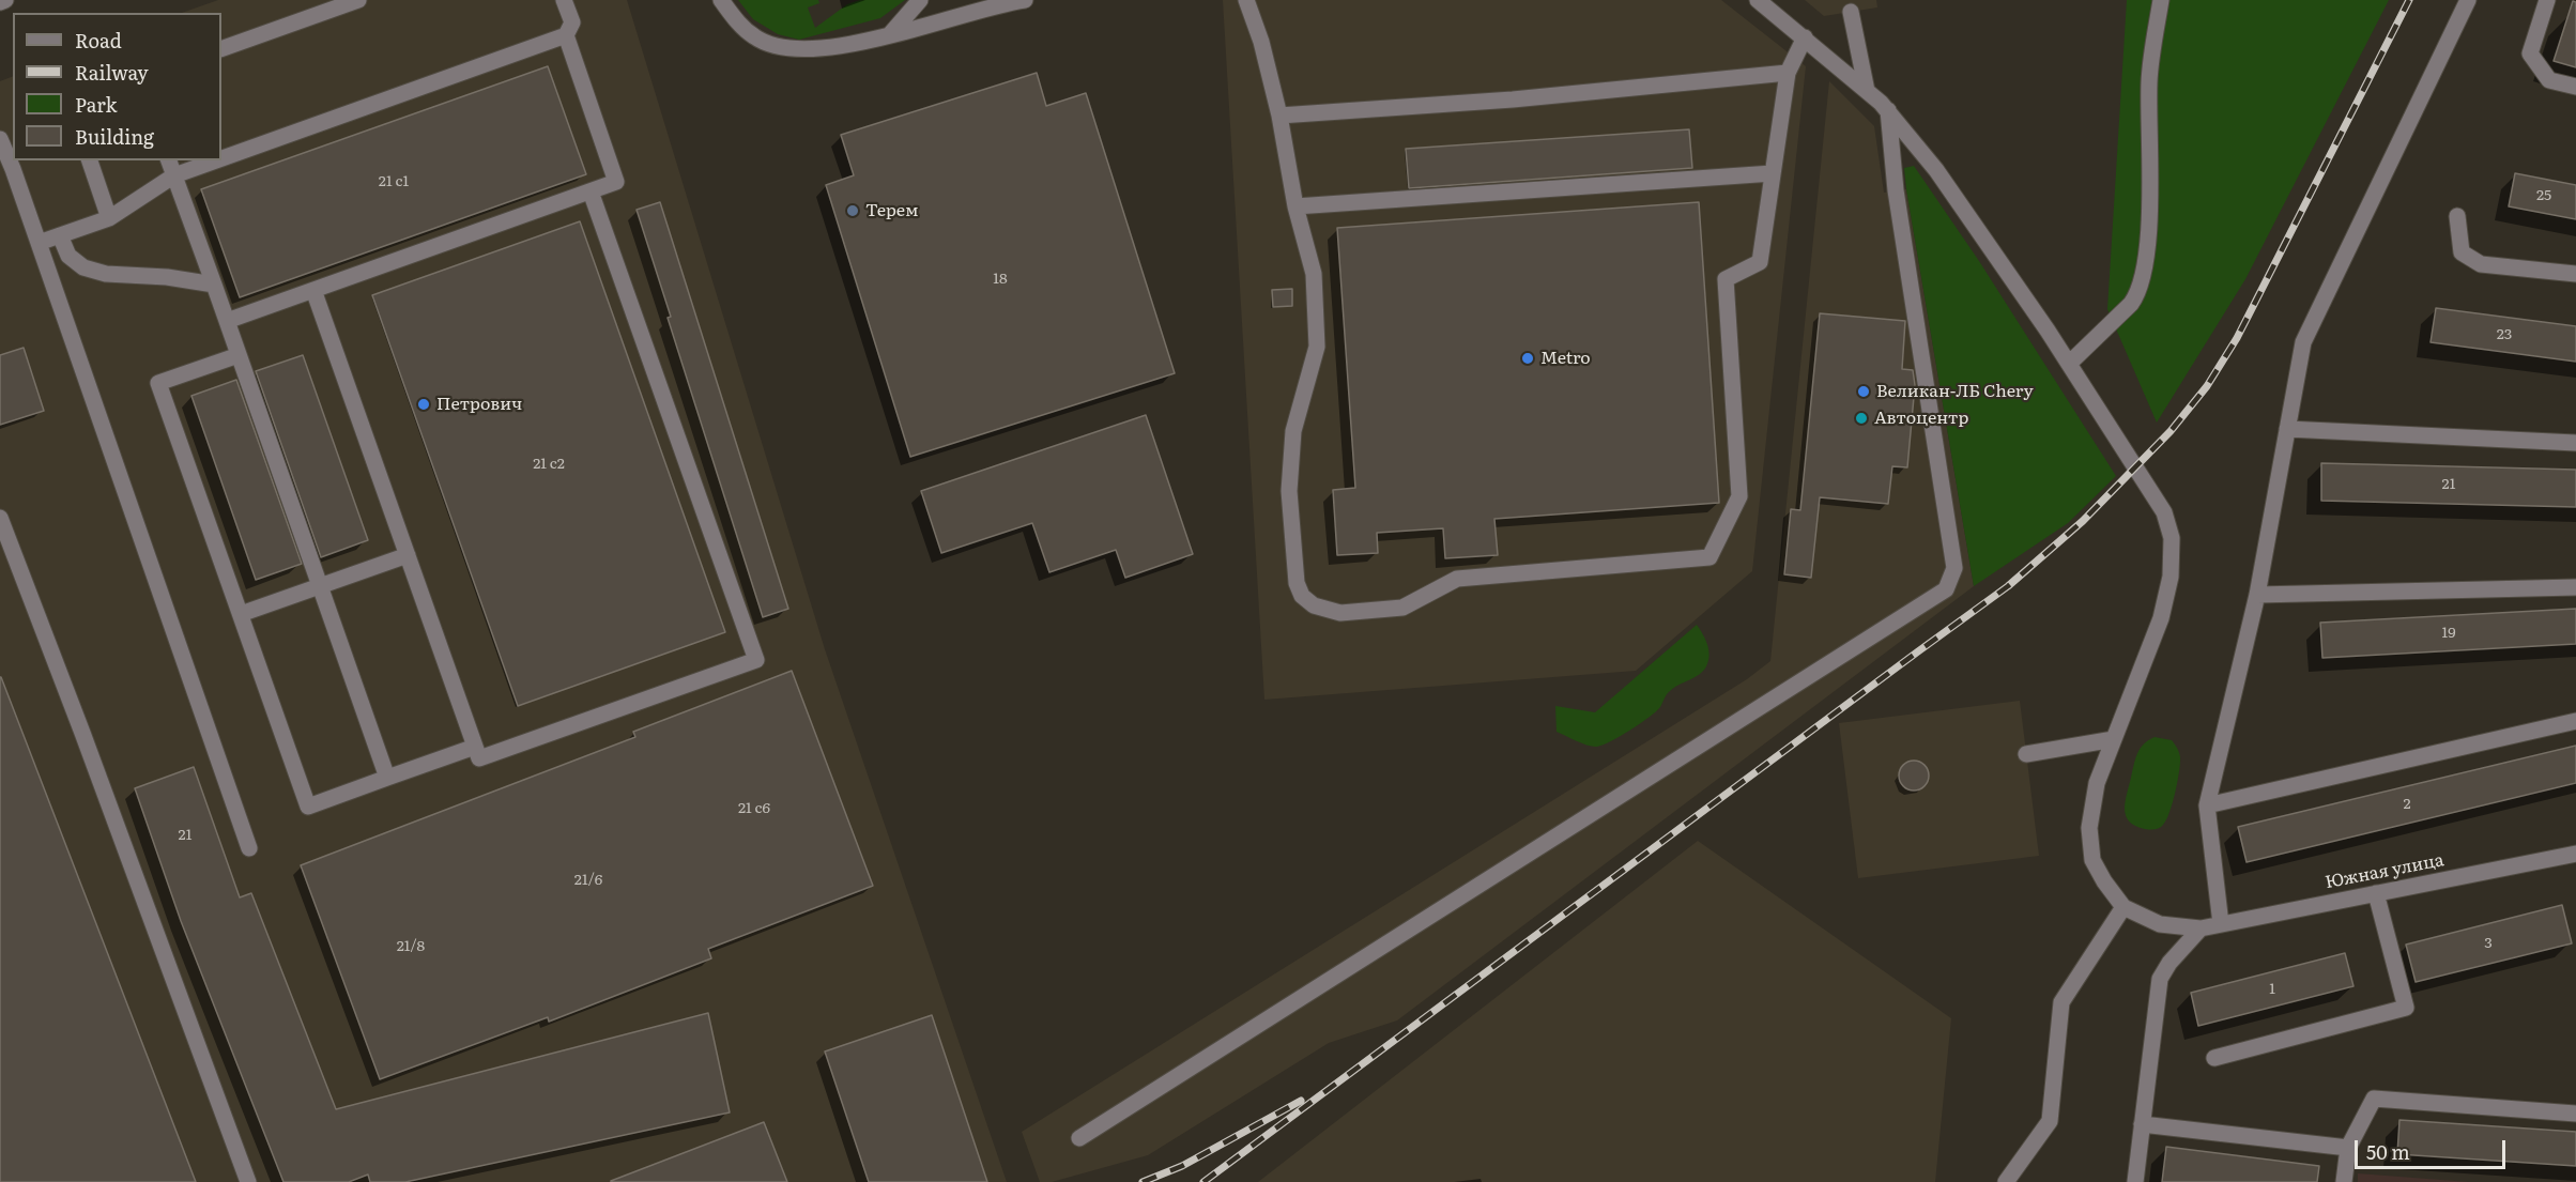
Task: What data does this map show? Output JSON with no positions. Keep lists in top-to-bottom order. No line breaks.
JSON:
{"streets":{"street":["Южная улица"]},"places":["Терем","Metro","Великан-ЛБ Chery","Петрович","Автоцентр"],"house_numbers":["21 с1","25","18","23","21 с2","21","19","2","21 с6","21","21/6","3","21/8","1"],"legend":["Road","Railway","Park","Building"],"scale_bar":"50 m"}
